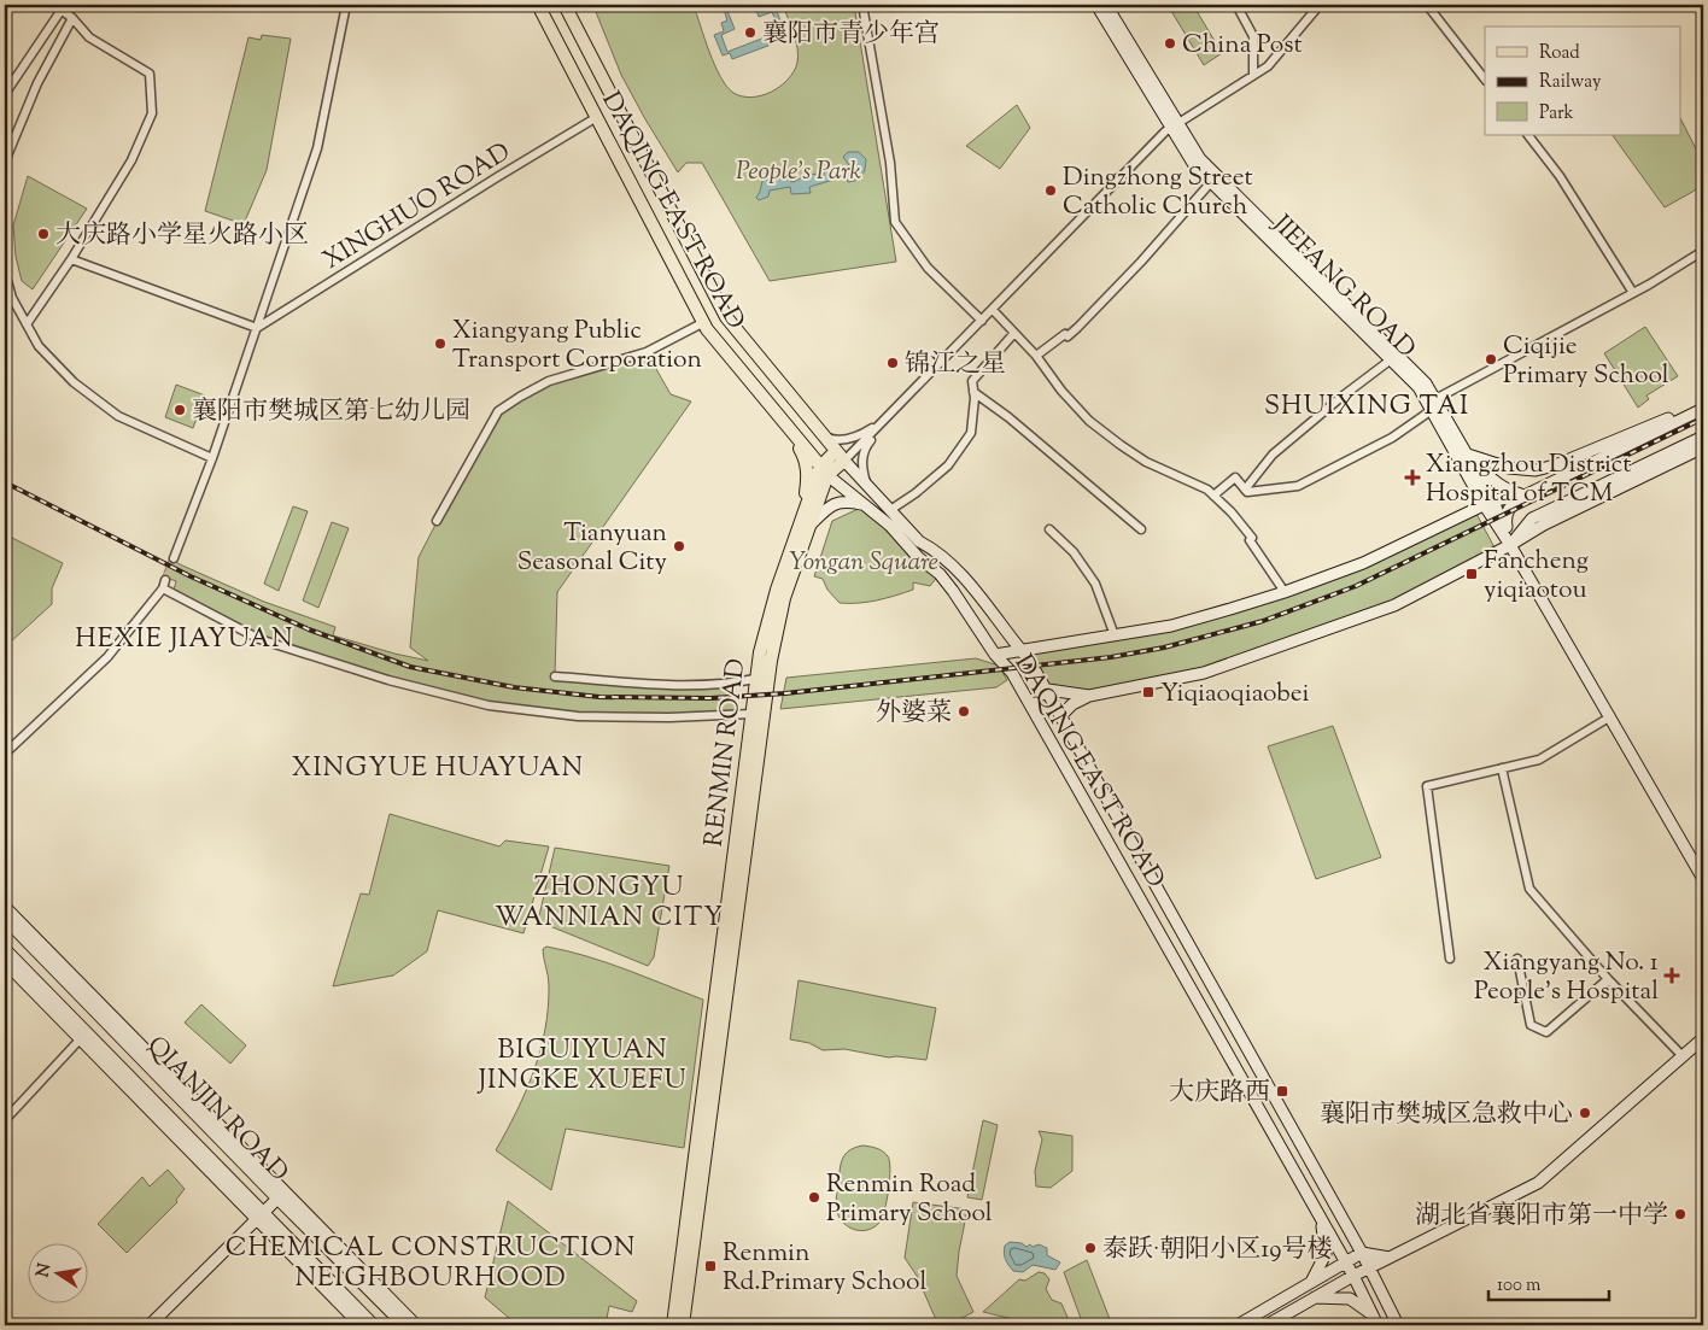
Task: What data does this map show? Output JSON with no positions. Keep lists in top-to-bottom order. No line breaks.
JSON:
{"streets":{"main road":["DAQING EAST ROAD","JIEFANG ROAD","RENMIN ROAD","QIANJIN ROAD"],"street":["XINGHUO ROAD"]},"crossings":[["XINGHUO ROAD","DAQING EAST ROAD"],["DAQING EAST ROAD","RENMIN ROAD"]],"districts":["SHUIXING TAI","HEXIE JIAYUAN","XINGYUE HUAYUAN","ZHONGYU WANNIAN CITY","BIGUIYUAN JINGKE XUEFU","CHEMICAL CONSTRUCTION NEIGHBOURHOOD"],"parks":["People's Park","Yongan Square"],"places":{"other":["襄阳市青少年宫","China Post","Dingzhong Street Catholic Church","大庆路小学星火路小区","Xiangyang Public Transport Corporation","Ciqijie Primary School","锦江之星","襄阳市樊城区第七幼儿园","Tianyuan Seasonal City","外婆菜","襄阳市樊城区急救中心","Renmin Road Primary School","湖北省襄阳市第一中学","泰跃·朝阳小区19号楼"],"health":["Xiangzhou District Hospital of TCM","Xiangyang No. 1 People's Hospital"],"transit":["Fancheng yiqiaotou","Yiqiaoqiaobei","大庆路西","Renmin Rd.Primary School"]},"legend":["Road","Railway","Park"],"scale_bar":"100 m","north":"left"}
